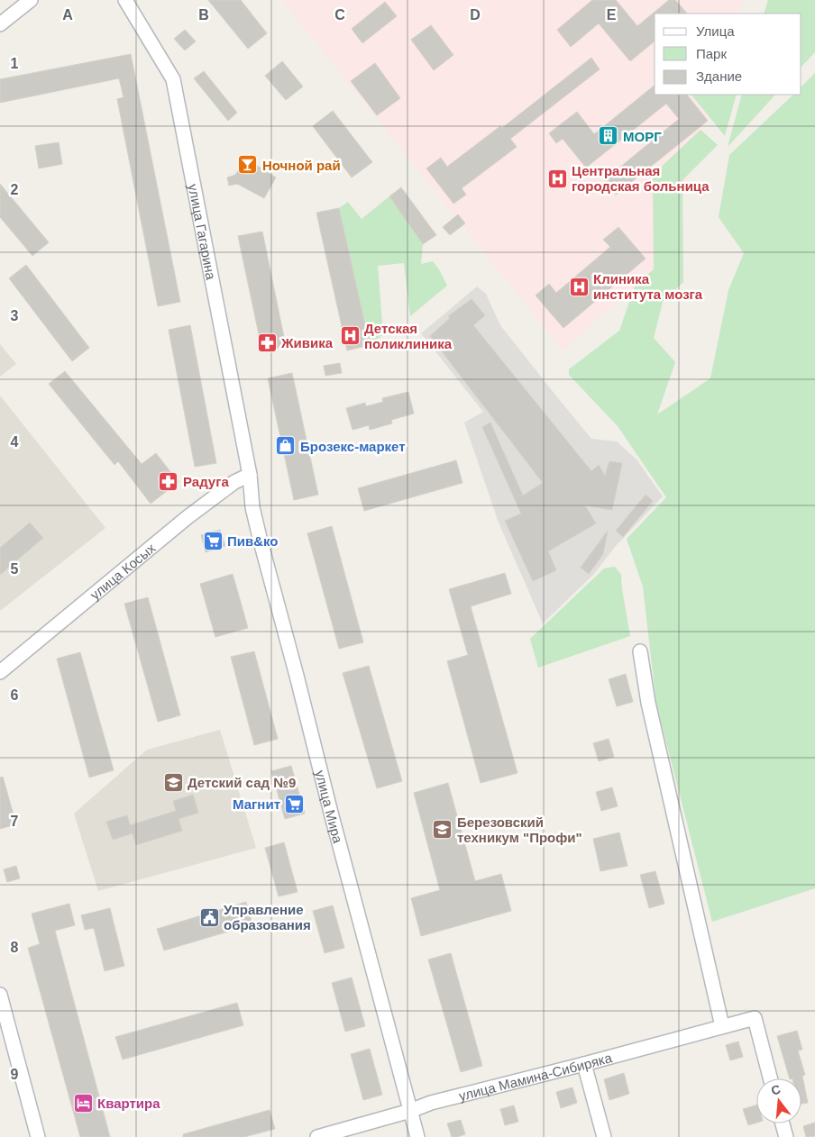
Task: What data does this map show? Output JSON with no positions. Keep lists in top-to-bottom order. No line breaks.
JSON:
{"streets":{"street":["улица Гагарина","улица Косых","улица Мира","улица Мамина-Сибиряка"]},"crossings":[["улица Гагарина","улица Косых"],["улица Гагарина","улица Мира"],["улица Косых","улица Мира"],["улица Мира","улица Мамина-Сибиряка"]],"places":{"building":["МОРГ"],"bar":["Ночной рай"],"hospital":["Центральная городская больница","Клиника института мозга","Детская поликлиника"],"pharmacy":["Живика","Радуга"],"shop":["Брозекс-маркет"],"supermarket":["Пив&ко","Магнит"],"school or university":["Детский сад №9","Березовский техникум \"Профи\""],"public building":["Управление образования"],"hotel":["Квартира"]},"legend":["Улица","Парк","Здание"],"north":"top","grid":{"columns":["A","B","C","D","E"],"rows":["1","2","3","4","5","6","7","8","9"]}}
